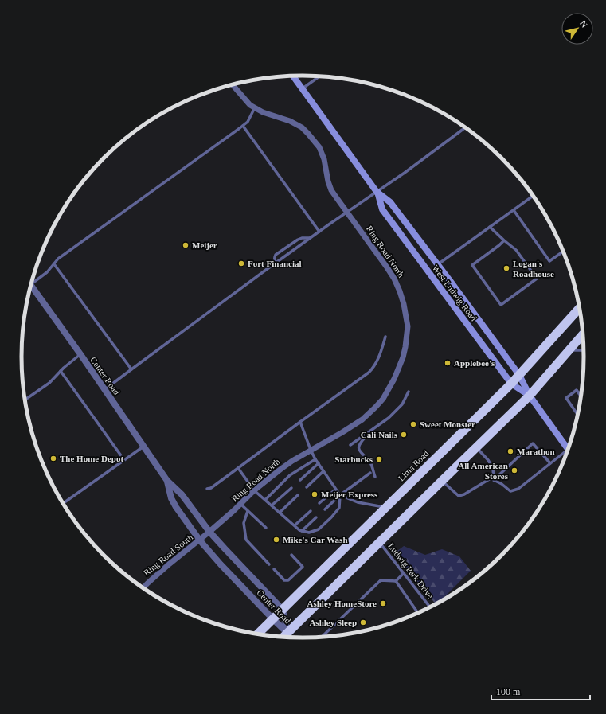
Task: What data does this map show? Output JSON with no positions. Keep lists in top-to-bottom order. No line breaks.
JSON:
{"streets":{"highway":["Lima Road"],"main road":["West Ludwig Road"],"street":["Ring Road North","Center Road","Ring Road South"],"lane":["Ludwig Park Drive"]},"crossings":[["Ring Road North","Center Road"],["Ring Road North","Ring Road South"],["West Ludwig Road","Lima Road"],["Center Road","Lima Road"],["Center Road","Ring Road South"]],"places":["Meijer","Fort Financial","Logan's Roadhouse","Applebee's","Sweet Monster","Cali Nails","Marathon","The Home Depot","Starbucks","All American Stores","Meijer Express","Mike's Car Wash","Ashley HomeStore","Ashley Sleep"],"scale_bar":"100 m","north":"top right"}
